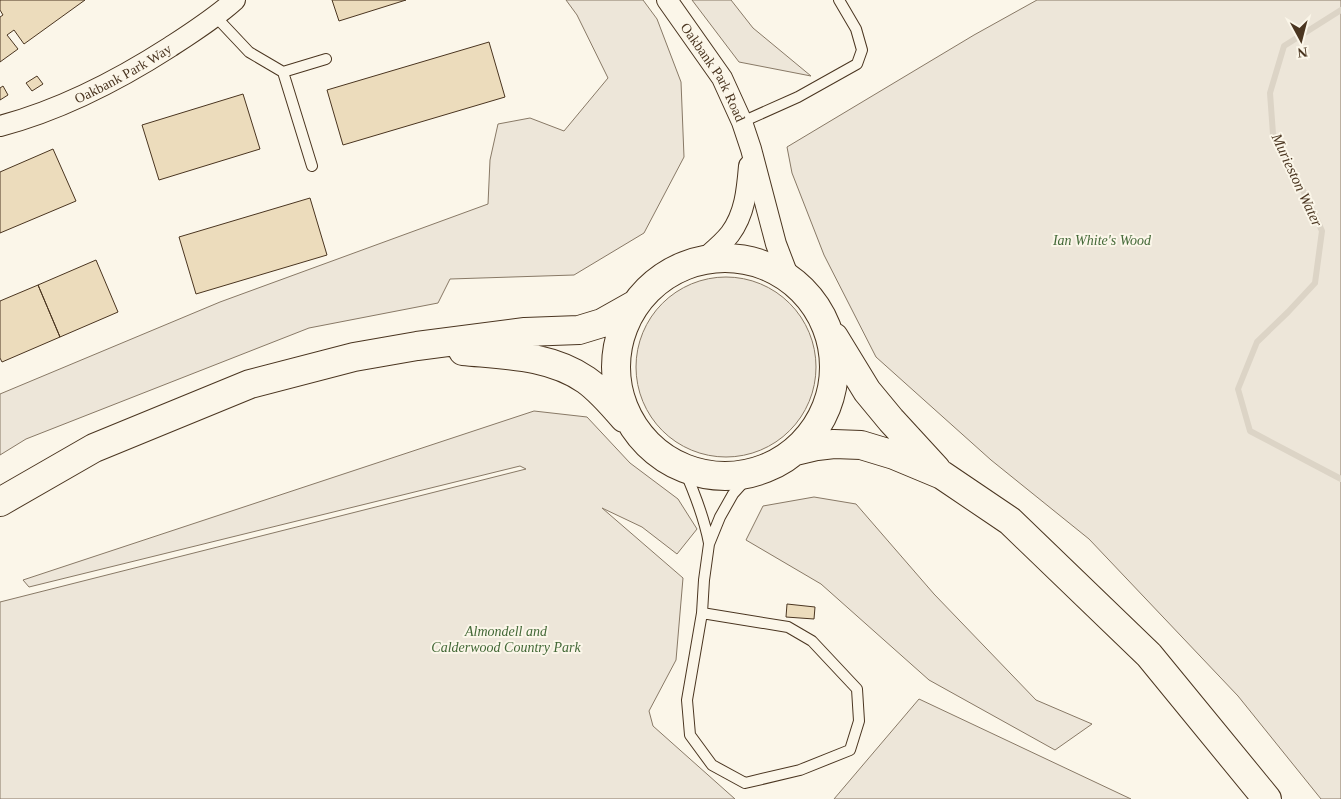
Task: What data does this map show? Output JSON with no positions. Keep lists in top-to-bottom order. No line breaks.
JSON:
{"streets":{"street":["Oakbank Park Way","Oakbank Park Road"]},"water":["Murieston Water"],"parks":["Ian White's Wood","Almondell and Calderwood Country Park"],"north":"bottom"}
